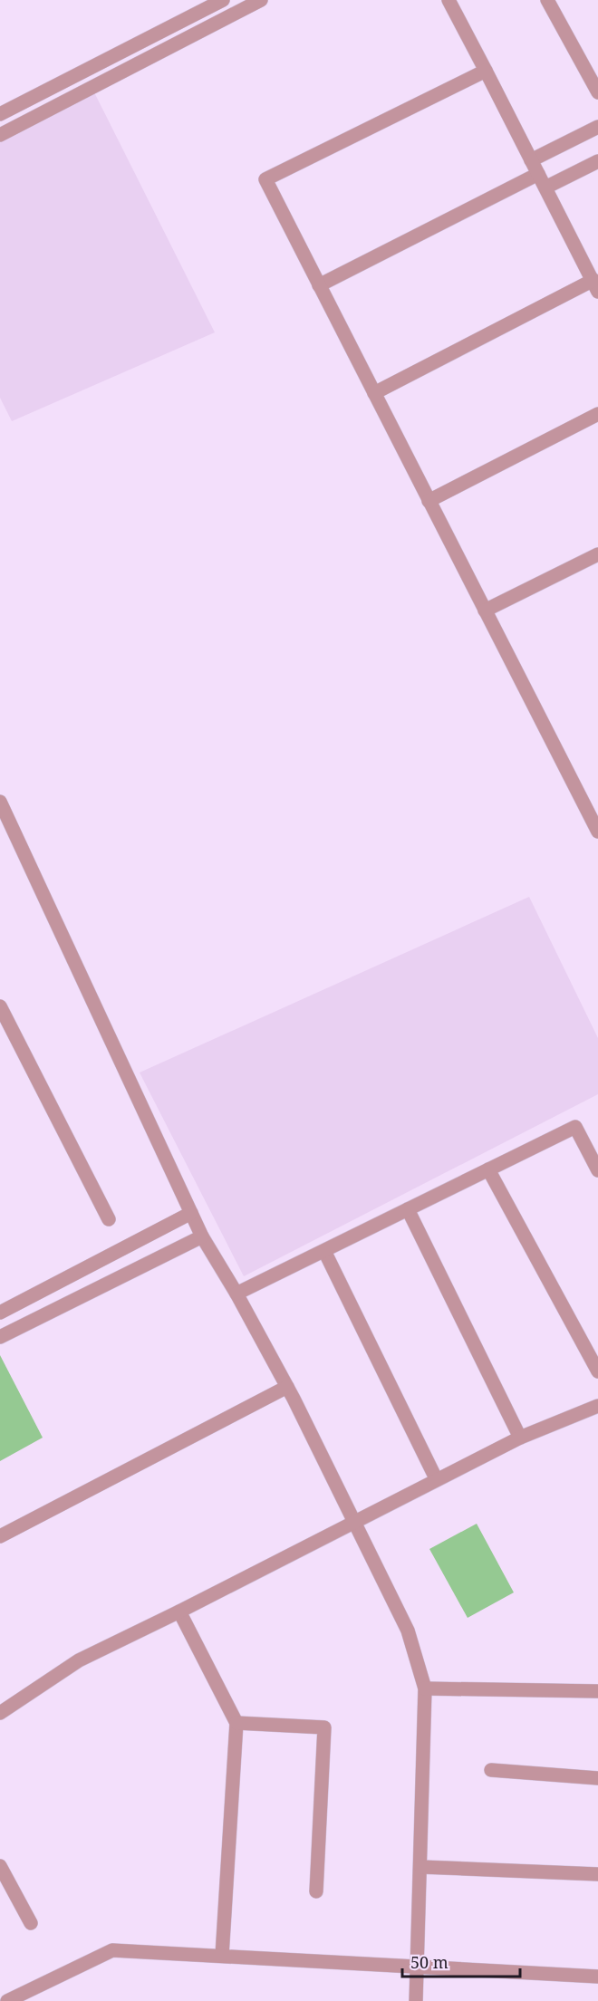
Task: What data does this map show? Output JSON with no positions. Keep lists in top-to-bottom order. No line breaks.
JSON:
{"scale_bar":"50 m"}
